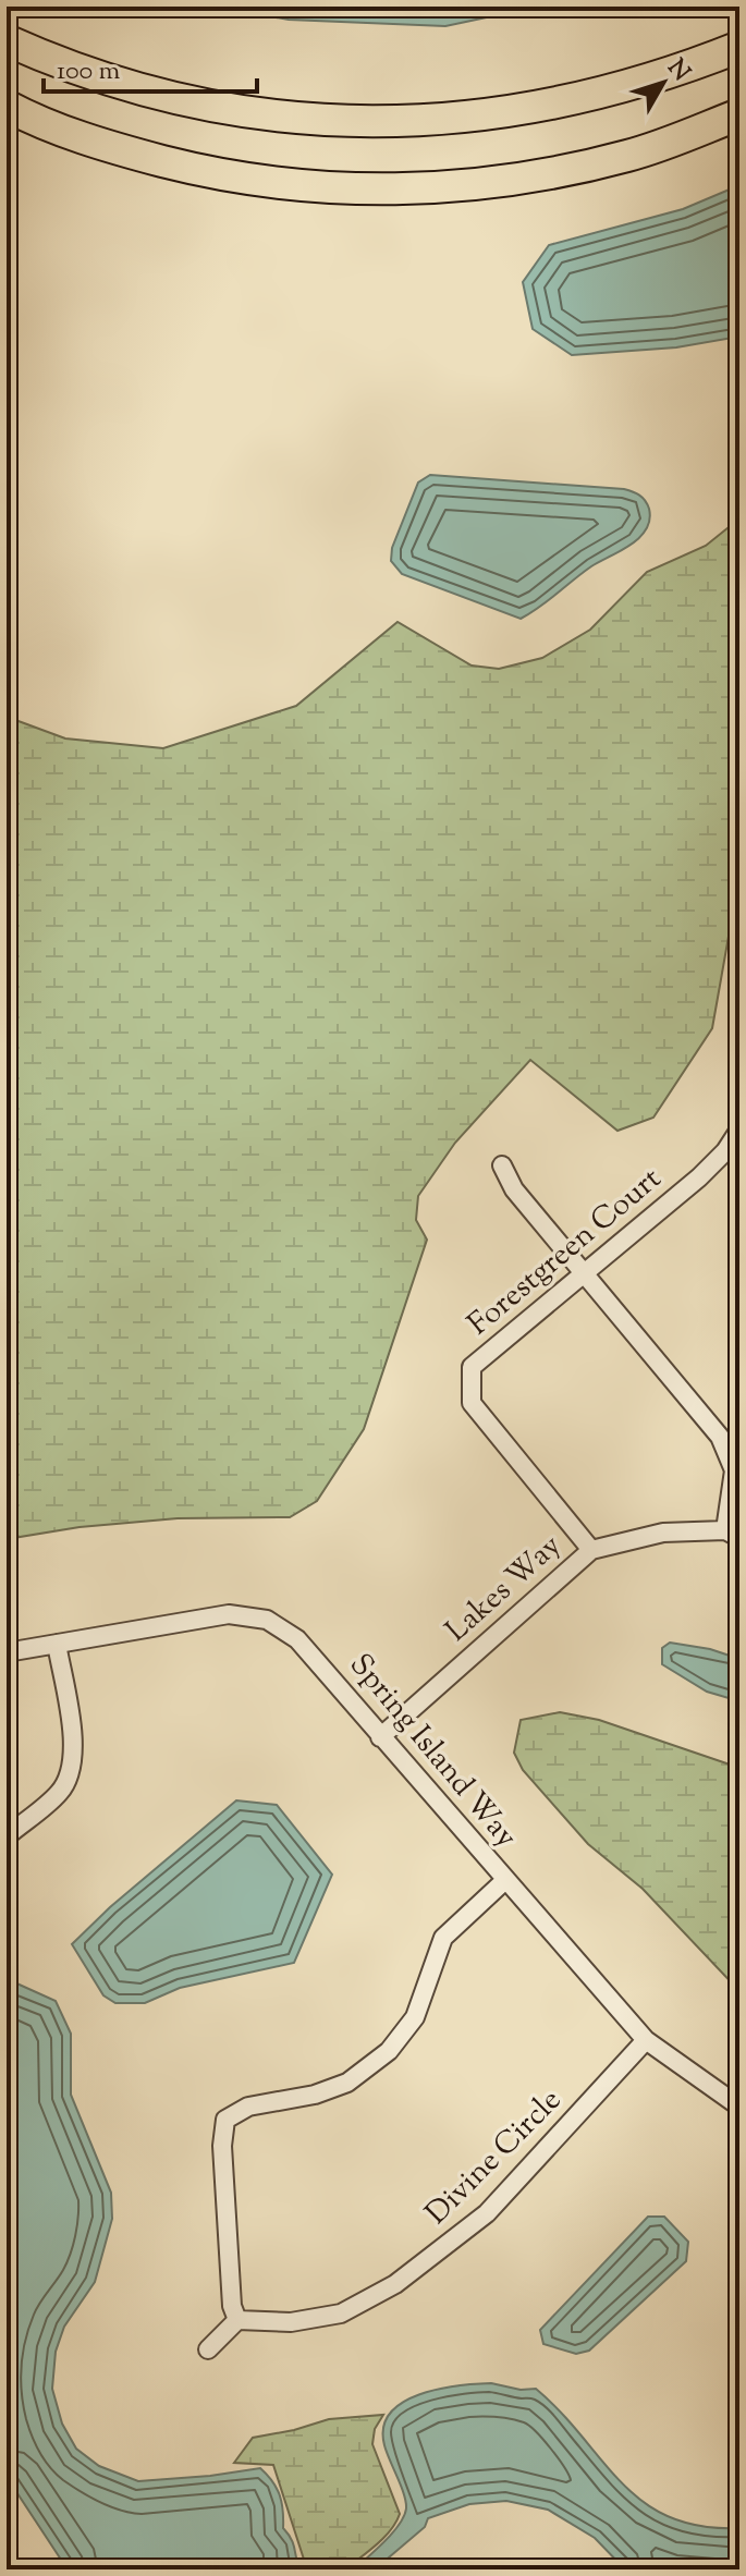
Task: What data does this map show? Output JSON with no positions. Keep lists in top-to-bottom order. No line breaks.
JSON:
{"streets":{"street":["Forestgreen Court","Lakes Way","Spring Island Way","Divine Circle"]},"crossings":[["Forestgreen Court","Lakes Way"],["Lakes Way","Spring Island Way"],["Spring Island Way","Divine Circle"]],"scale_bar":"100 m","north":"top right"}
